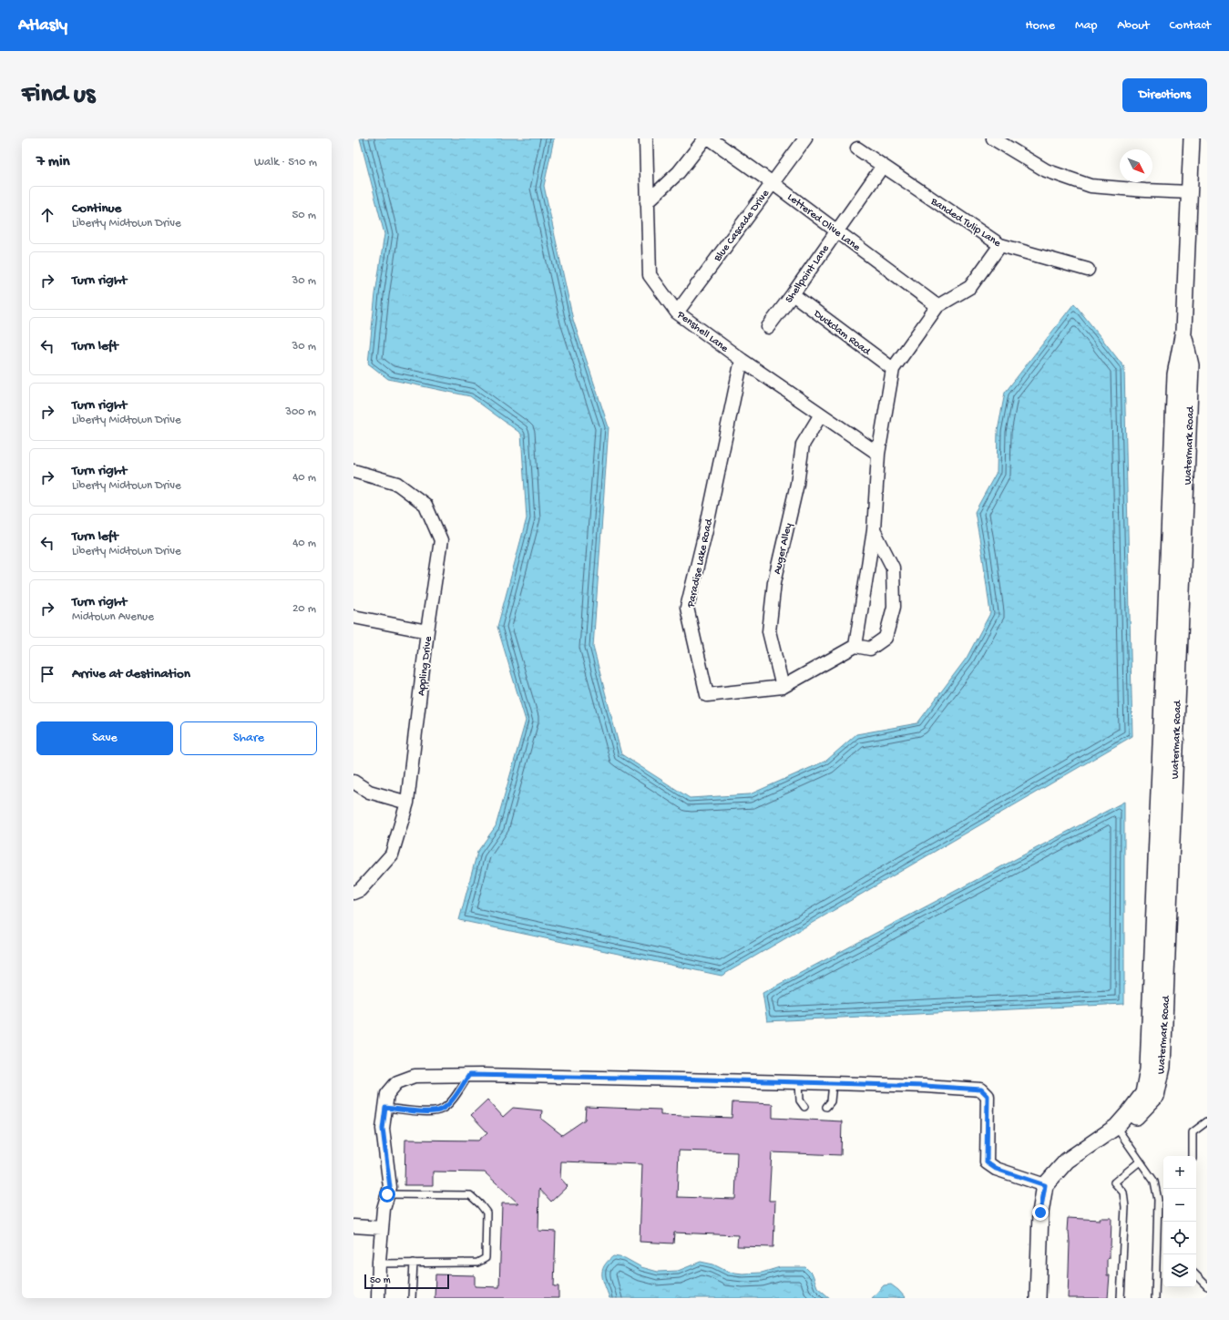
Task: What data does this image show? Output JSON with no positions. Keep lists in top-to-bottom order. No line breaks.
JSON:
{"streets":{"street":["Lettered Olive Lane","Banded Tulip Lane","Blue Cascade Drive","Shellpoint Lane","Penshell Lane","Duckclam Road","Watermark Road","Auger Alley","Paradise Lake Road","Appling Drive"]},"crossings":[["Lettered Olive Lane","Blue Cascade Drive"],["Lettered Olive Lane","Shellpoint Lane"],["Banded Tulip Lane","Shellpoint Lane"],["Blue Cascade Drive","Penshell Lane"],["Shellpoint Lane","Duckclam Road"],["Penshell Lane","Auger Alley"],["Penshell Lane","Paradise Lake Road"],["Auger Alley","Paradise Lake Road"]],"scale_bar":"50 m","north":"bottom right","page":{"header":"Atlasly","nav":["Home","Map","About","Contact"],"buttons":["Directions",["Save","Share"]],"title":"Find us","heading":["7 min","Walk · 510 m"],"list":[["Continue","Liberty Midtown Drive","50 m"],["Turn right","30 m"],["Turn left","30 m"],["Turn right","Liberty Midtown Drive","300 m"],["Turn right","Liberty Midtown Drive","40 m"],["Turn left","Liberty Midtown Drive","40 m"],["Turn right","Midtown Avenue","20 m"],"Arrive at destination"],"map_buttons":["+","−"],"scale":"50 m"}}
